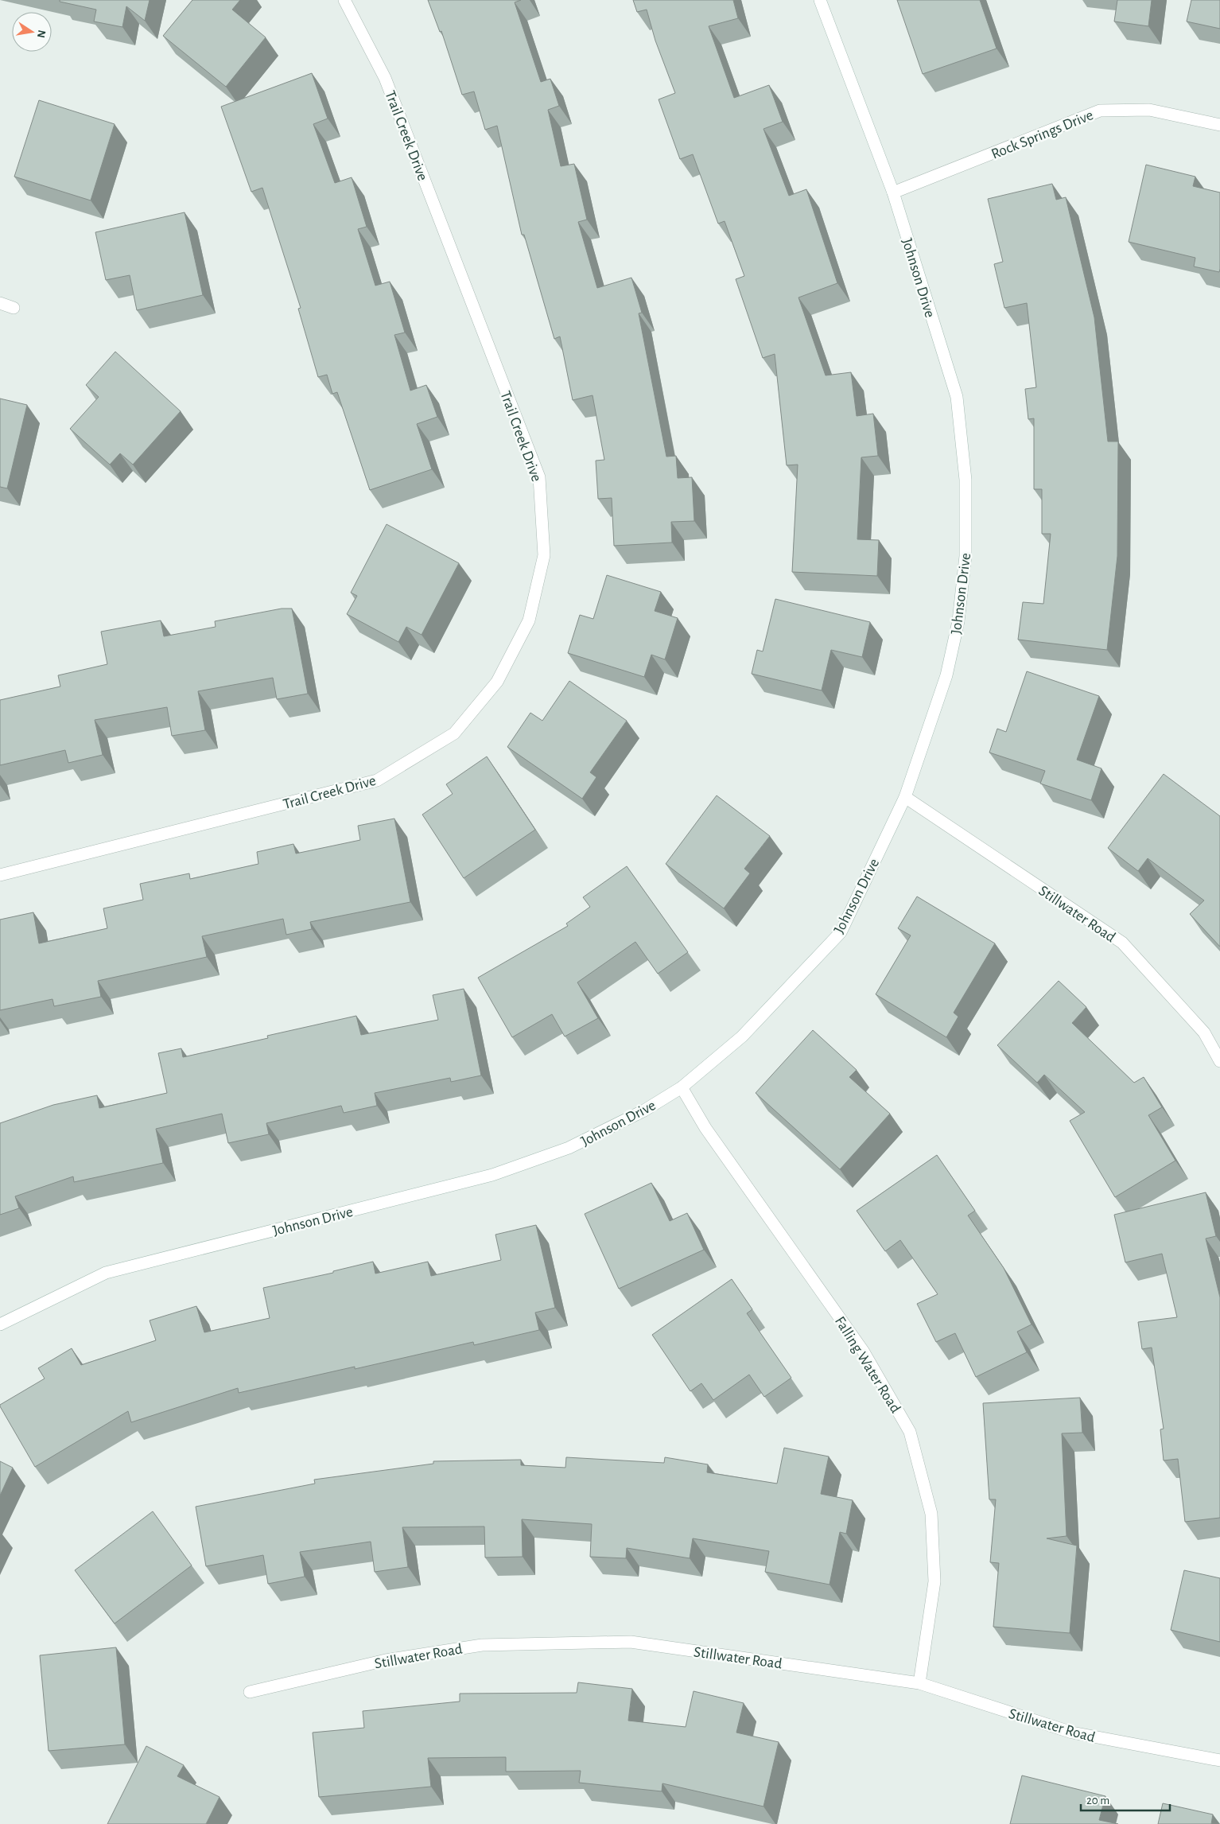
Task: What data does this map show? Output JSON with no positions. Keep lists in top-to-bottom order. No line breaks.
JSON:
{"streets":{"street":["Rock Springs Drive","Trail Creek Drive","Johnson Drive","Stillwater Road","Falling Water Road"]},"crossings":[["Rock Springs Drive","Johnson Drive"],["Johnson Drive","Stillwater Road"],["Johnson Drive","Falling Water Road"],["Stillwater Road","Falling Water Road"]],"scale_bar":"20 m","north":"right"}
